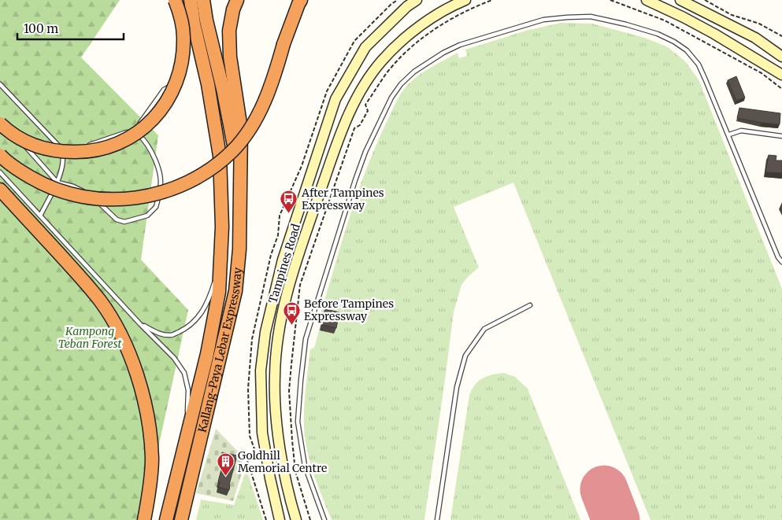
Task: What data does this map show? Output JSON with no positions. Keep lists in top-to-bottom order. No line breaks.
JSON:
{"streets":{"highway":["Kallang-Paya Lebar Expressway"],"main road":["Tampines Road"]},"parks":["Kampong Teban Forest"],"places":{"bus stop":["After Tampines Expressway","Before Tampines Expressway"],"building":["Goldhill Memorial Centre"]},"scale_bar":"100 m"}
